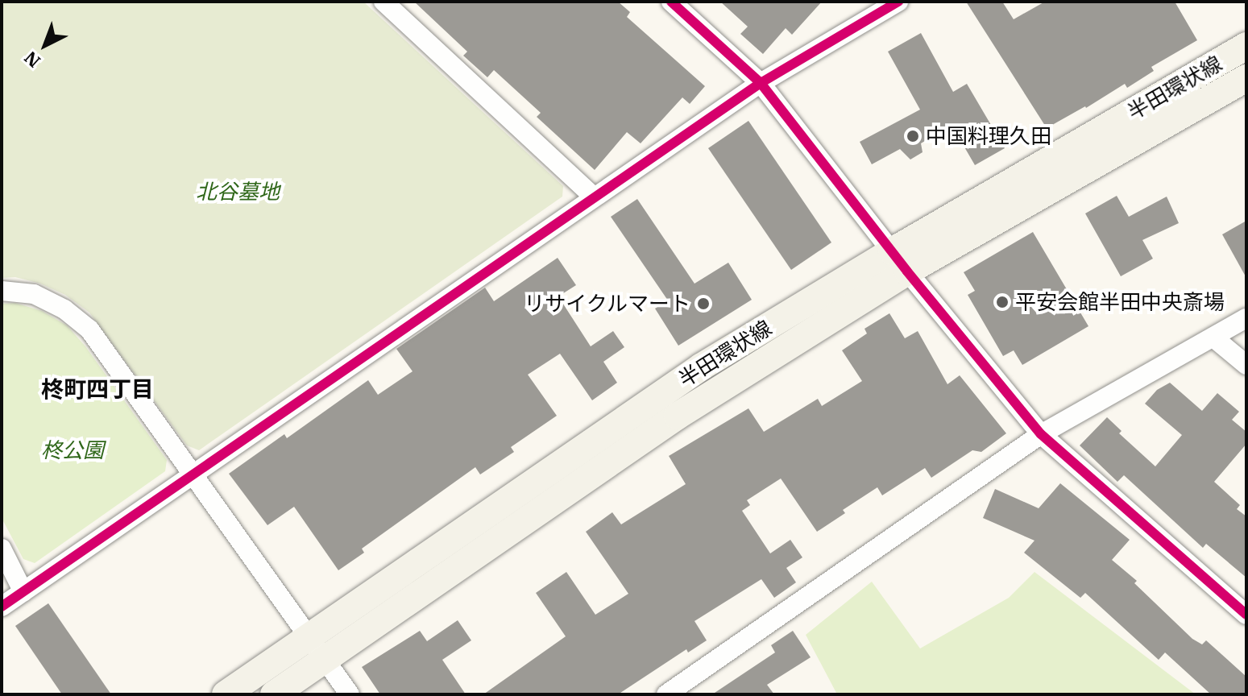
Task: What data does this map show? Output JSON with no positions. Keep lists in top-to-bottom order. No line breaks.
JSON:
{"streets":{"main road":["半田環状線"]},"districts":["柊町四丁目"],"parks":["北谷墓地","柊公園"],"places":["中国料理久田","平安会館半田中央斎場","リサイクルマート"],"north":"bottom left"}
